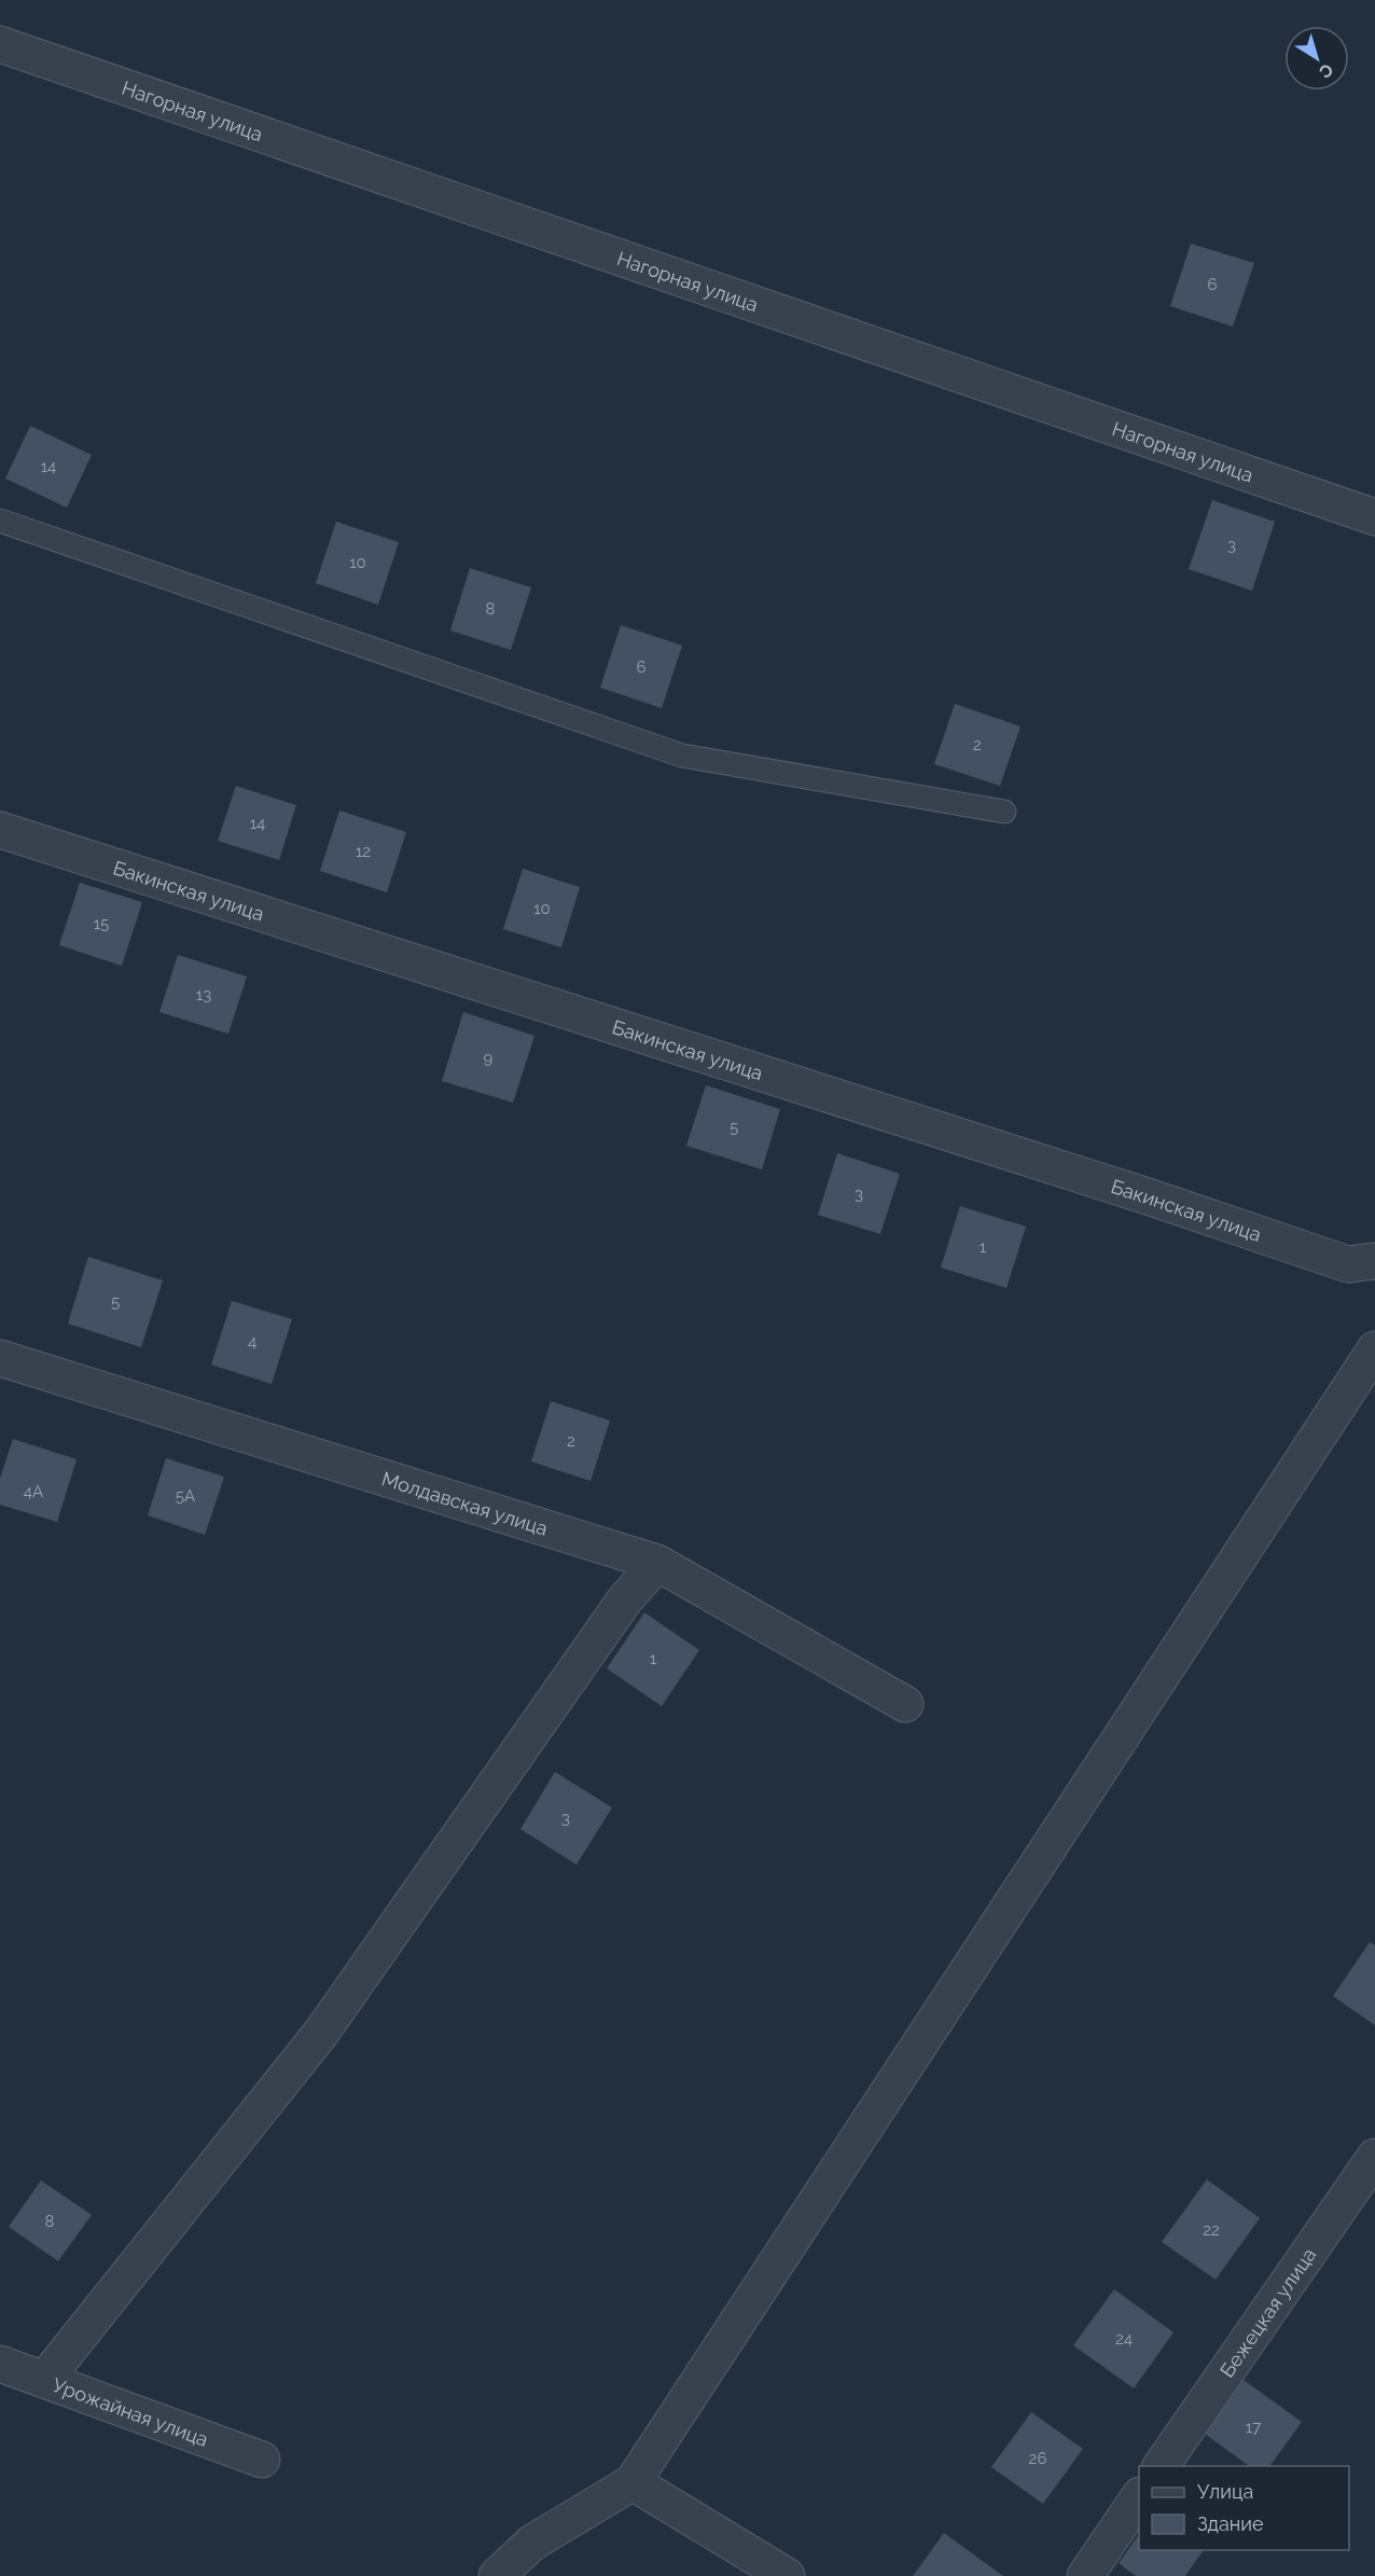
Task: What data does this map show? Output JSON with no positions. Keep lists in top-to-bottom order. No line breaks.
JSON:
{"streets":{"street":["Нагорная улица","Бакинская улица","Молдавская улица","Бежецкая улица","Урожайная улица"]},"house_numbers":["6","14","3","10","8","6","2","14","12","10","15","13","9","5","3","1","5","4","2","4А","5А","1","3","8","22","24","17","26"],"legend":["Улица","Здание"],"north":"bottom right"}
